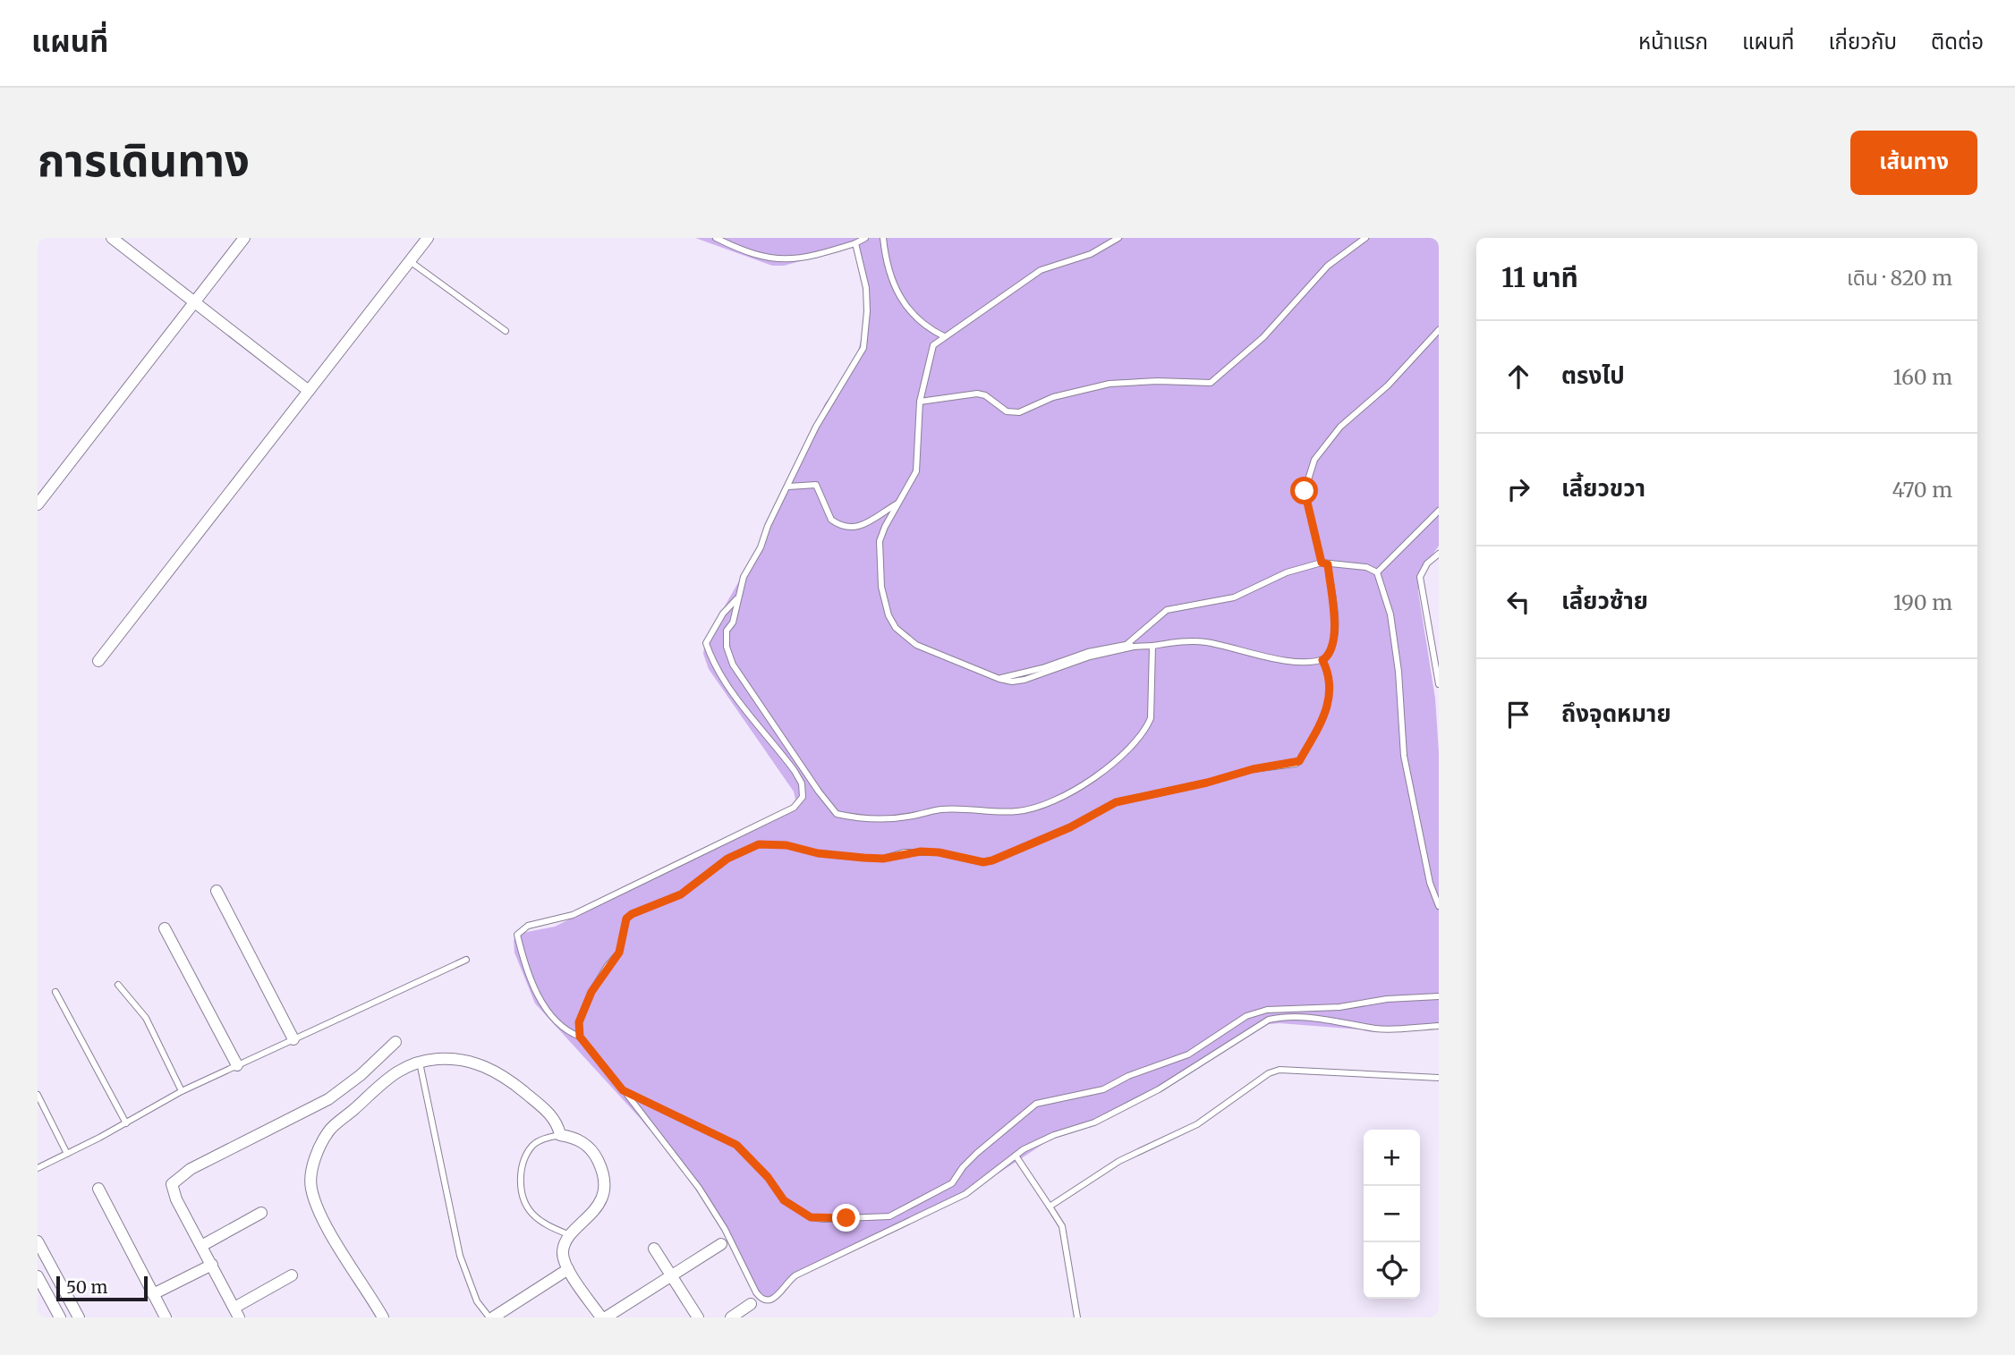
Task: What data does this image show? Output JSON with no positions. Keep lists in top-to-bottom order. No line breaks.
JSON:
{"scale_bar":"50 m","page":{"header":"แผนที่","nav":["หน้าแรก","แผนที่","เกี่ยวกับ","ติดต่อ"],"title":"การเดินทาง","buttons":"เส้นทาง","heading":["11 นาที","เดิน · 820 m"],"list":[["ตรงไป","160 m"],["เลี้ยวขวา","470 m"],["เลี้ยวซ้าย","190 m"],"ถึงจุดหมาย"],"map_buttons":["+","−"],"scale":"50 m"}}
